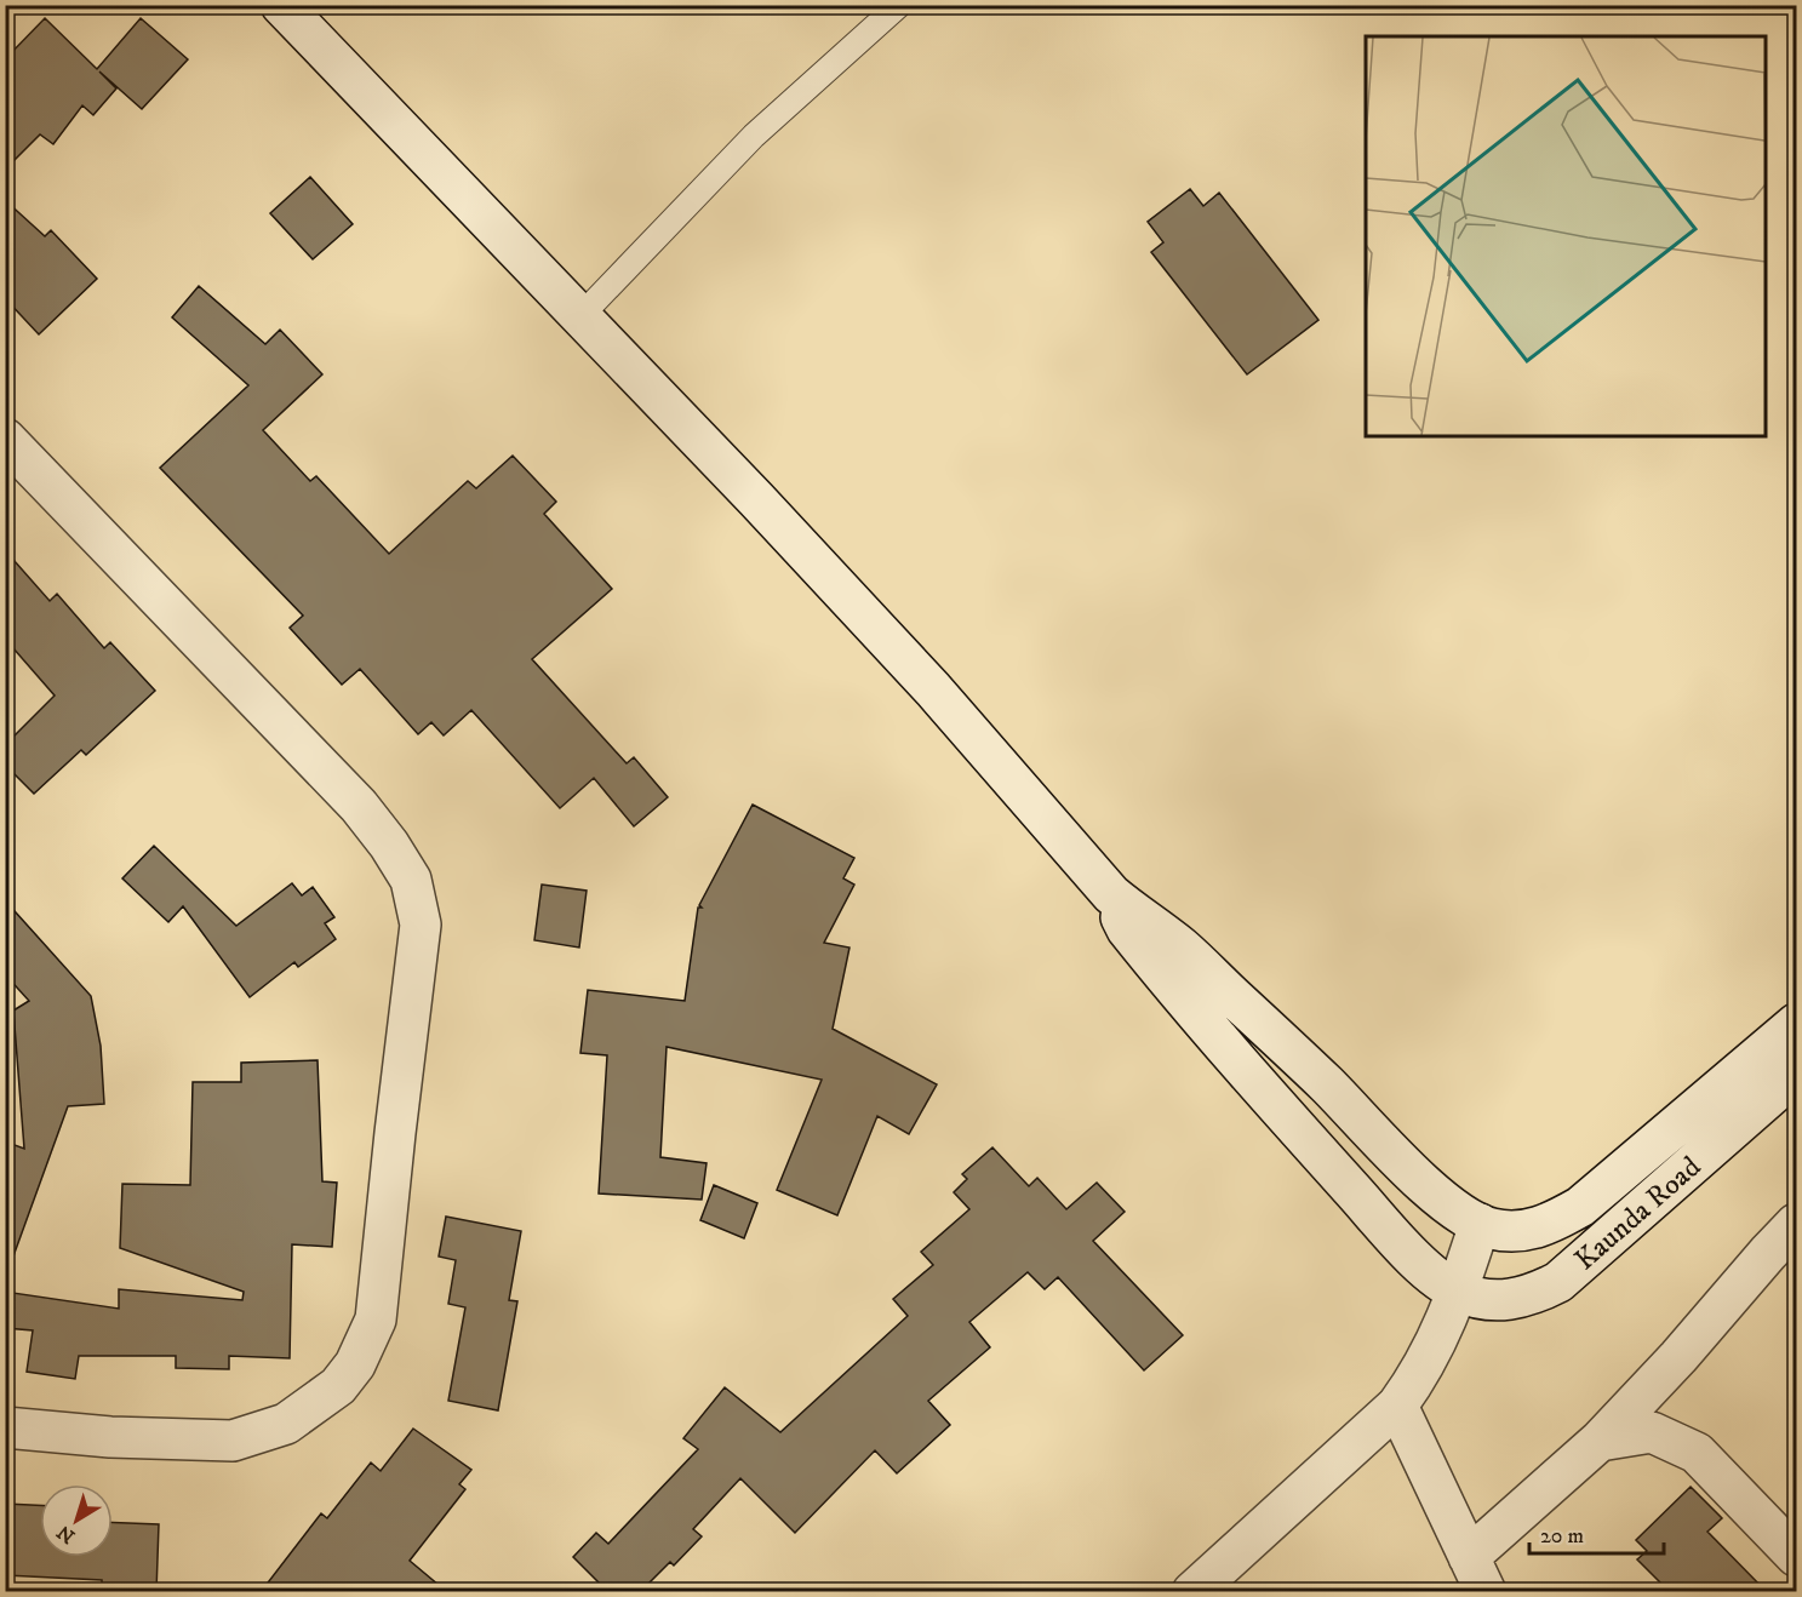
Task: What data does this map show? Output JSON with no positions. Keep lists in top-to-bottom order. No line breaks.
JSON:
{"streets":{"main road":["Kaunda Road"]},"scale_bar":"20 m","north":"bottom left"}
